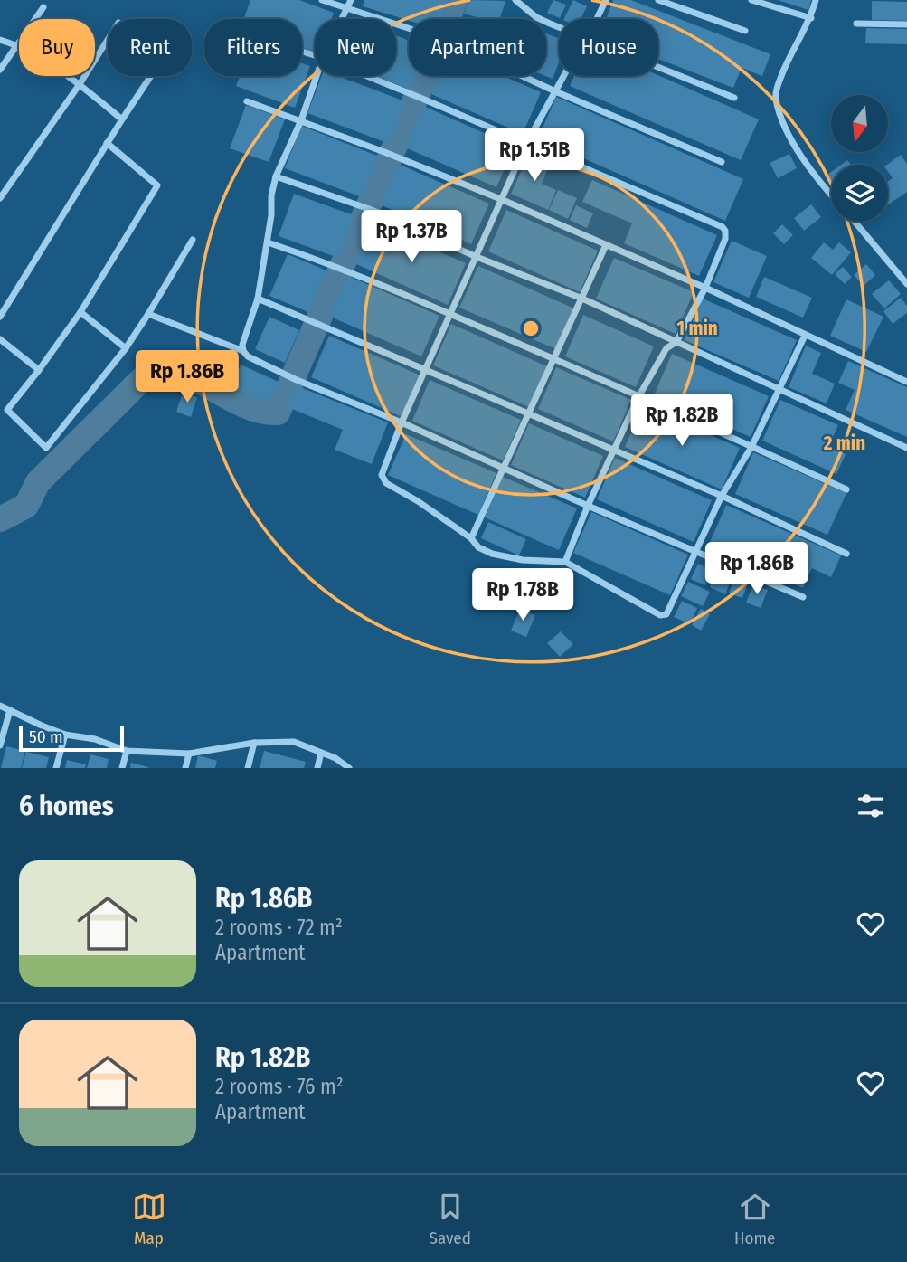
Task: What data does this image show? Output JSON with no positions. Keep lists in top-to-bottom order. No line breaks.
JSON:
{"scale_bar":"50 m","north":"bottom","page":{"chip":["Buy","Rent","Filters","New","Apartment","House"],"price":["Rp 1.51B","Rp 1.37B","Rp 1.86B","Rp 1.82B","Rp 1.86B","Rp 1.78B"],"scale":"50 m","heading":"6 homes","list":[{"name":"Rp 1.86B","note":"2 rooms · 72 m² · Apartment"},{"name":"Rp 1.82B","note":"2 rooms · 76 m² · Apartment"}],"tabs":["Map","Saved","Home"]},"rings":["1 min","2 min"]}
